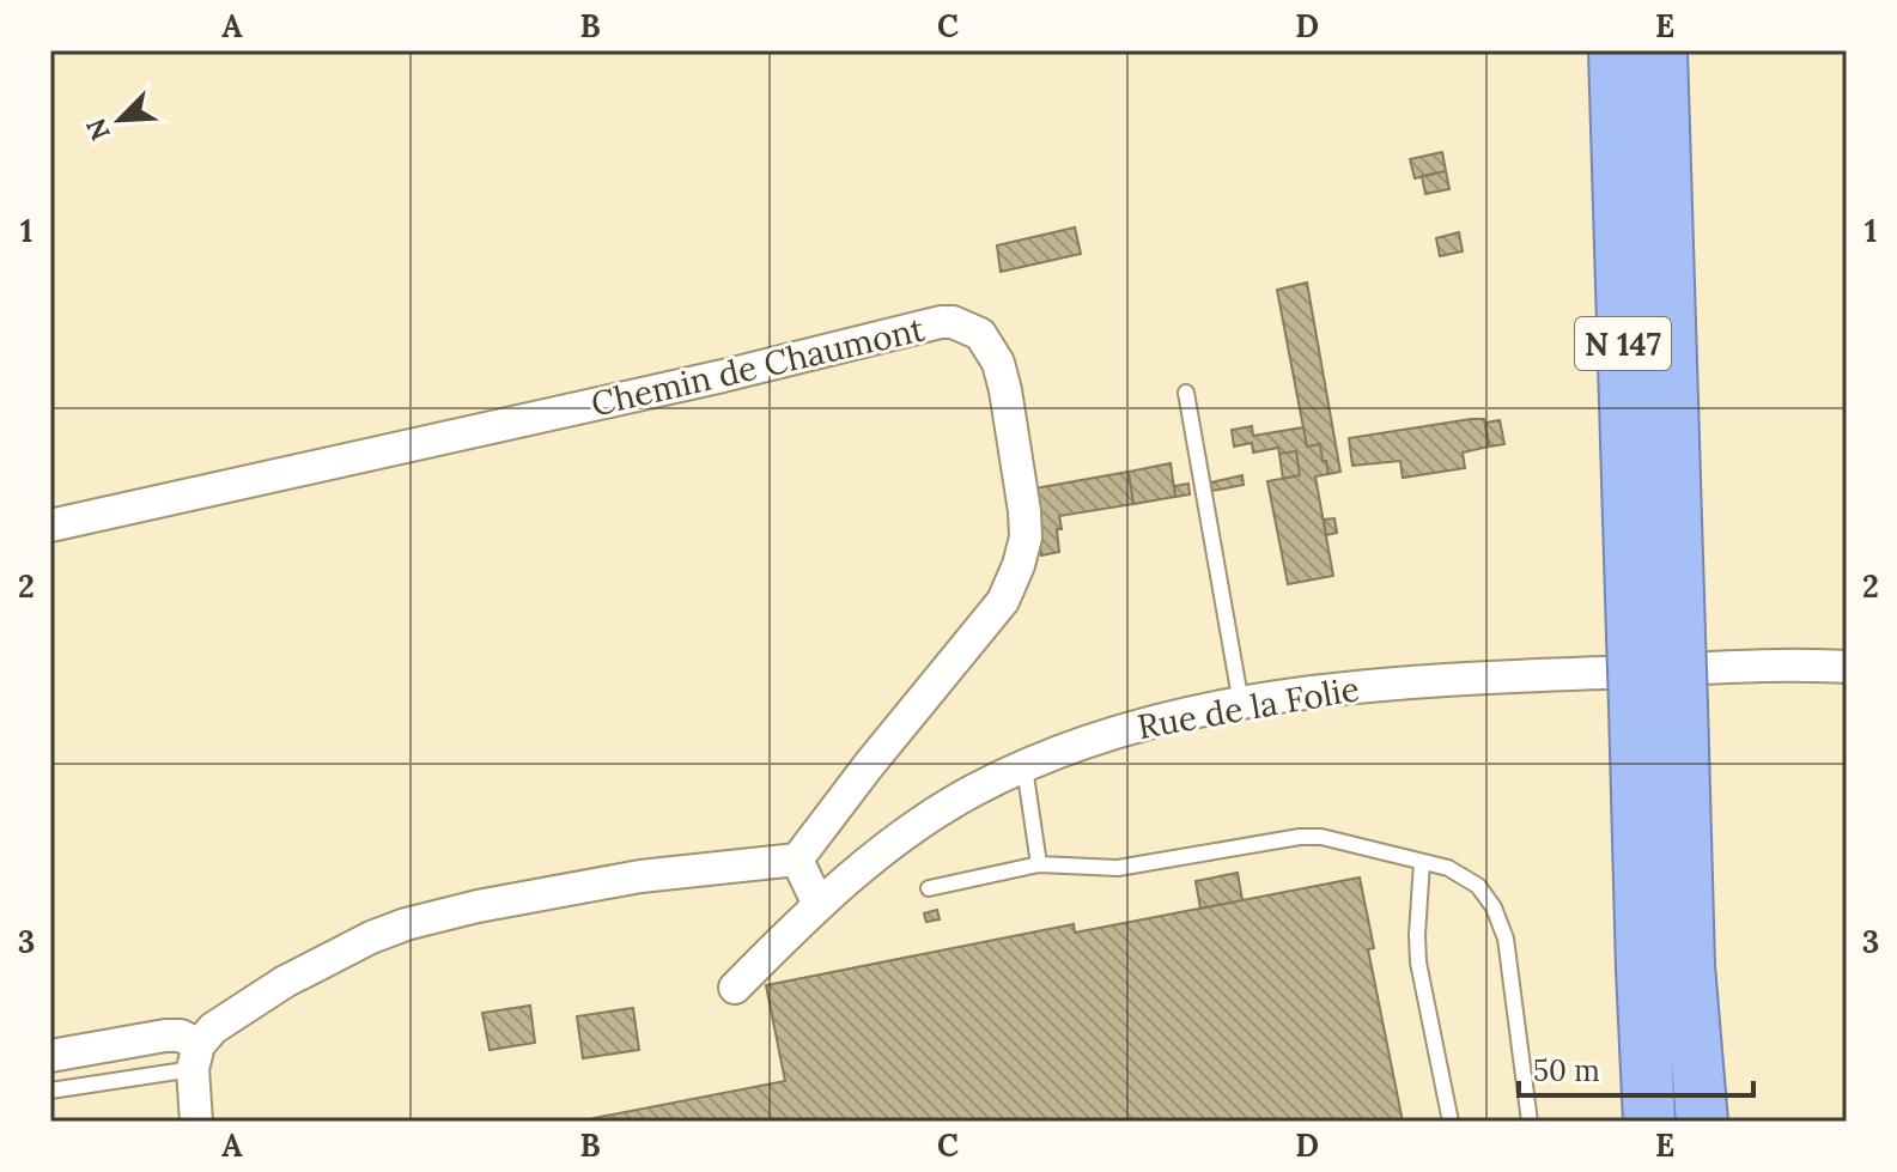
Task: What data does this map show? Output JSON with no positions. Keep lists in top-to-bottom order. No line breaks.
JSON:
{"streets":{"highway":["N 147"],"street":["Chemin de Chaumont","Rue de la Folie"]},"scale_bar":"50 m","north":"bottom left","grid":{"columns":["A","B","C","D","E"],"rows":["1","2","3"]}}
